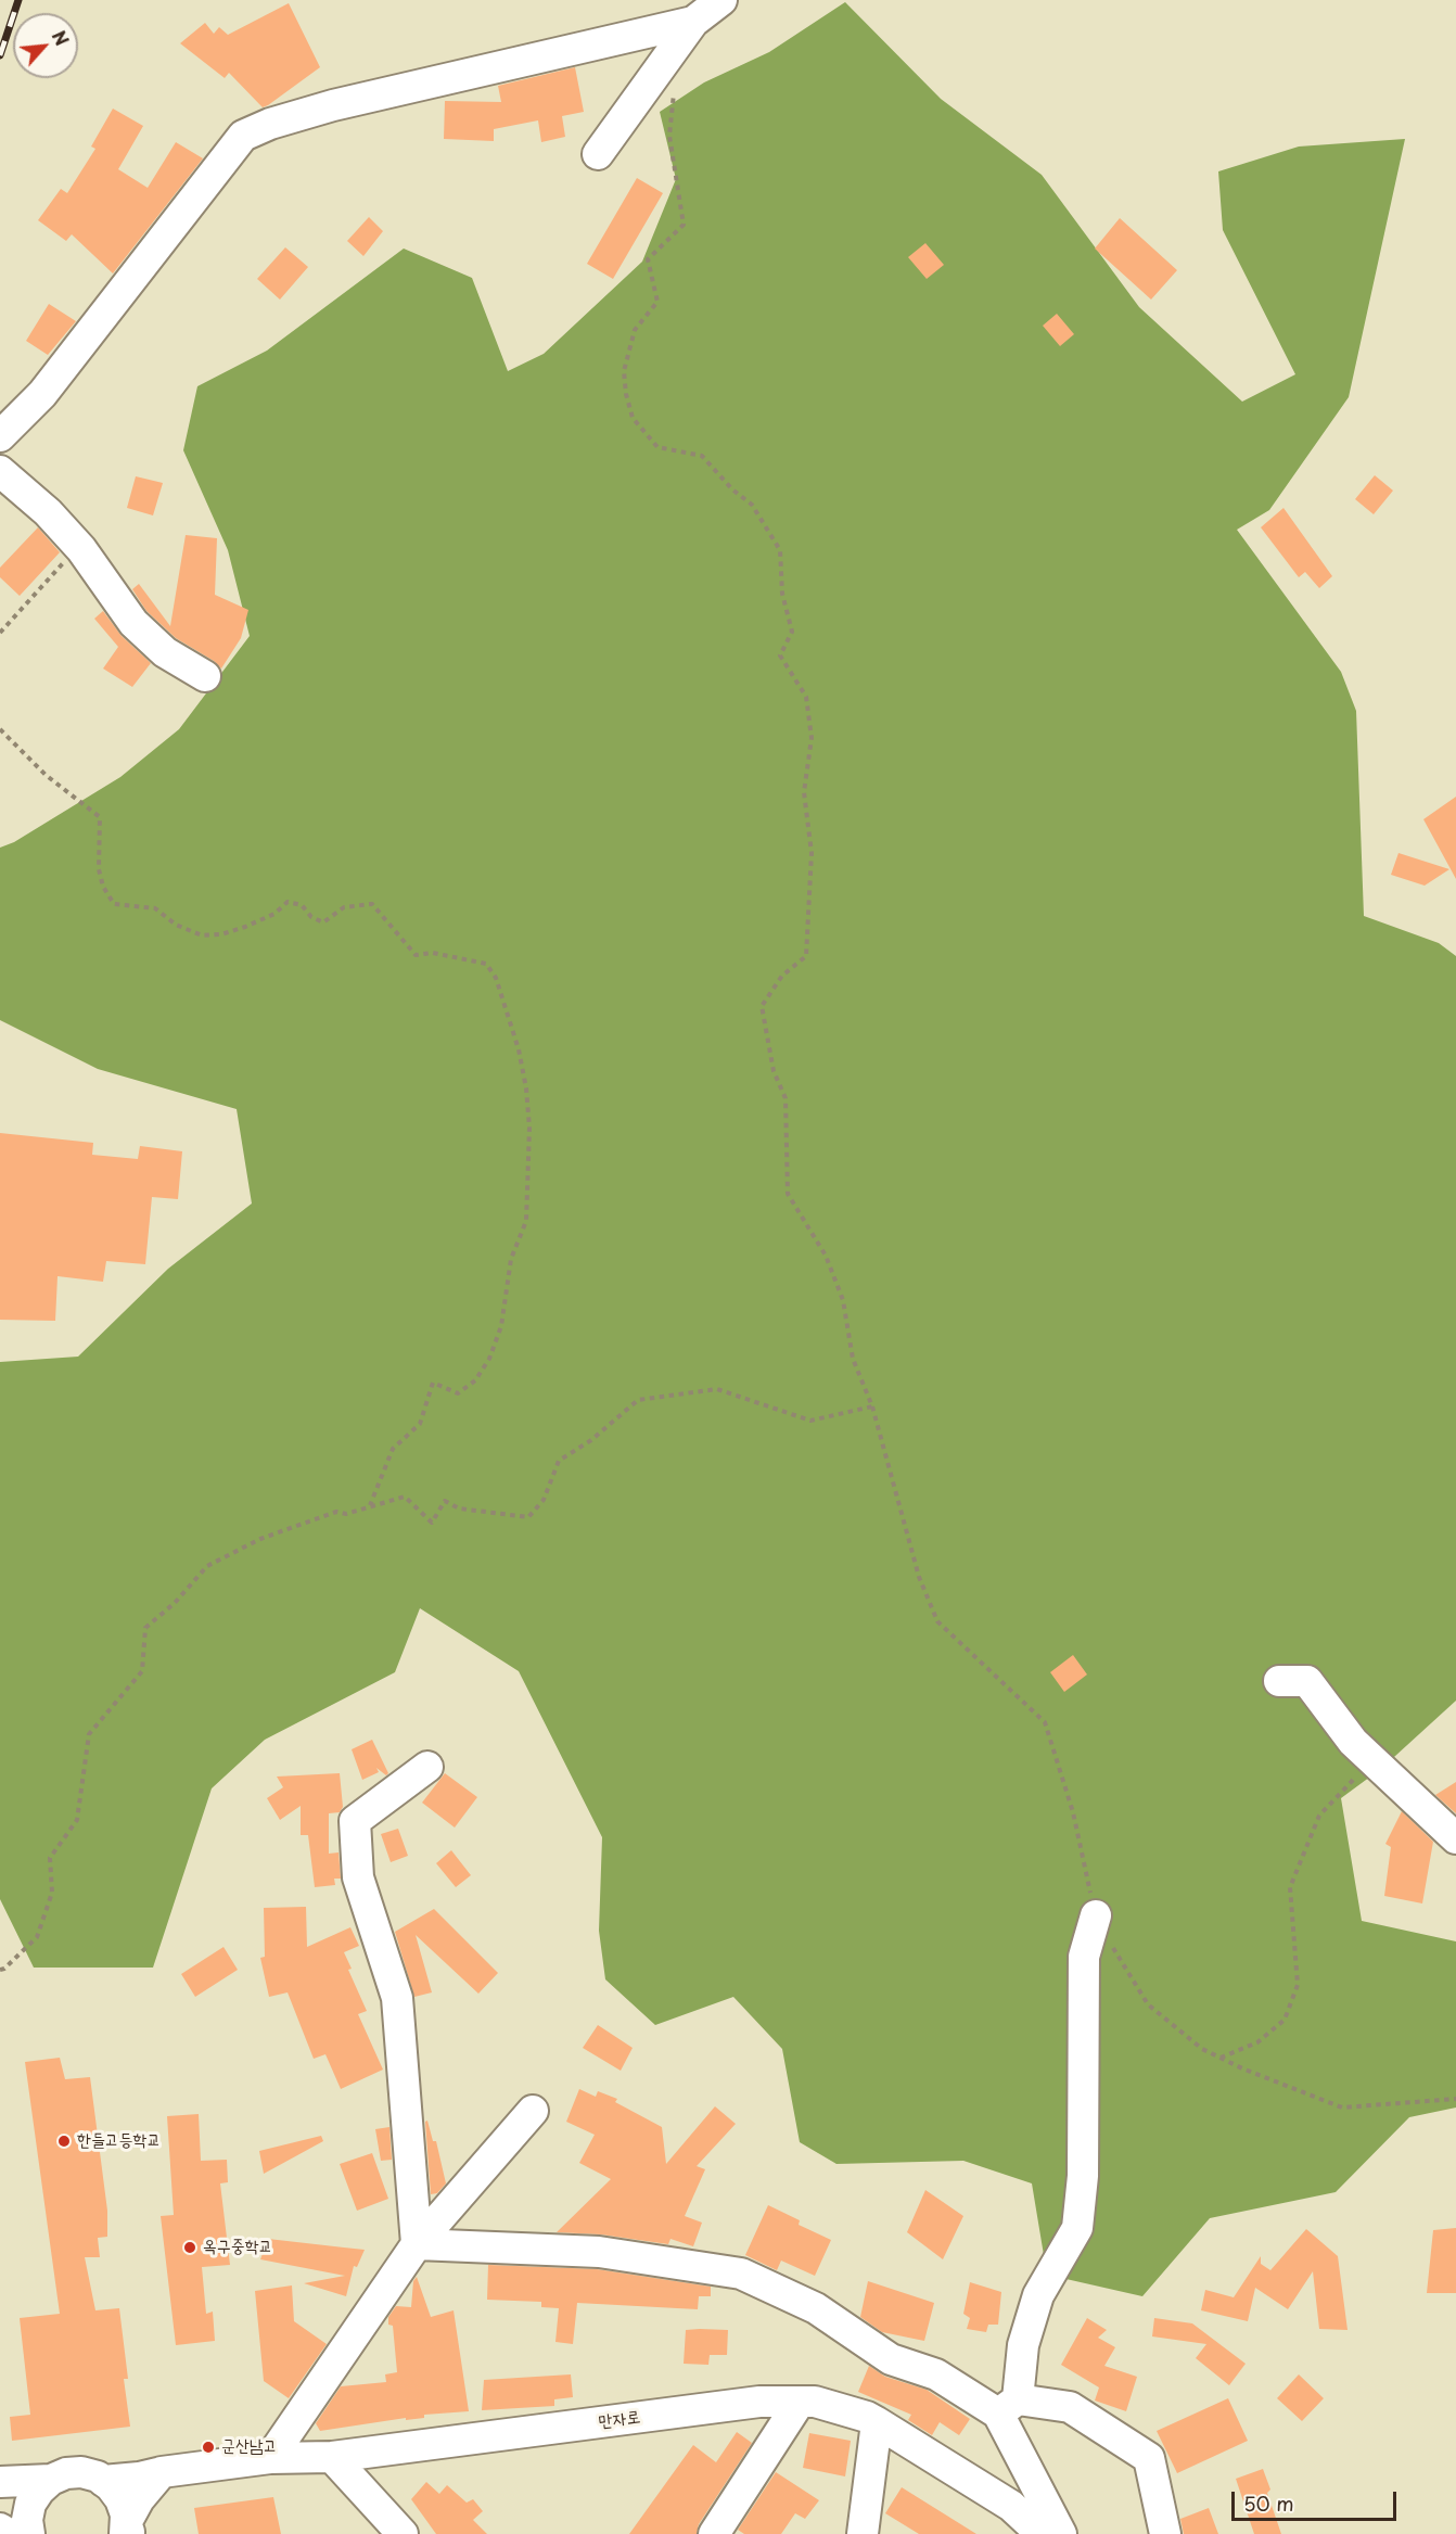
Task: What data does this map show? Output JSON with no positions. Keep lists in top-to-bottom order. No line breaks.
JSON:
{"streets":{"street":["만자로"]},"places":["한들고등학교","옥구중학교","군산남고"],"scale_bar":"50 m","north":"top right"}
